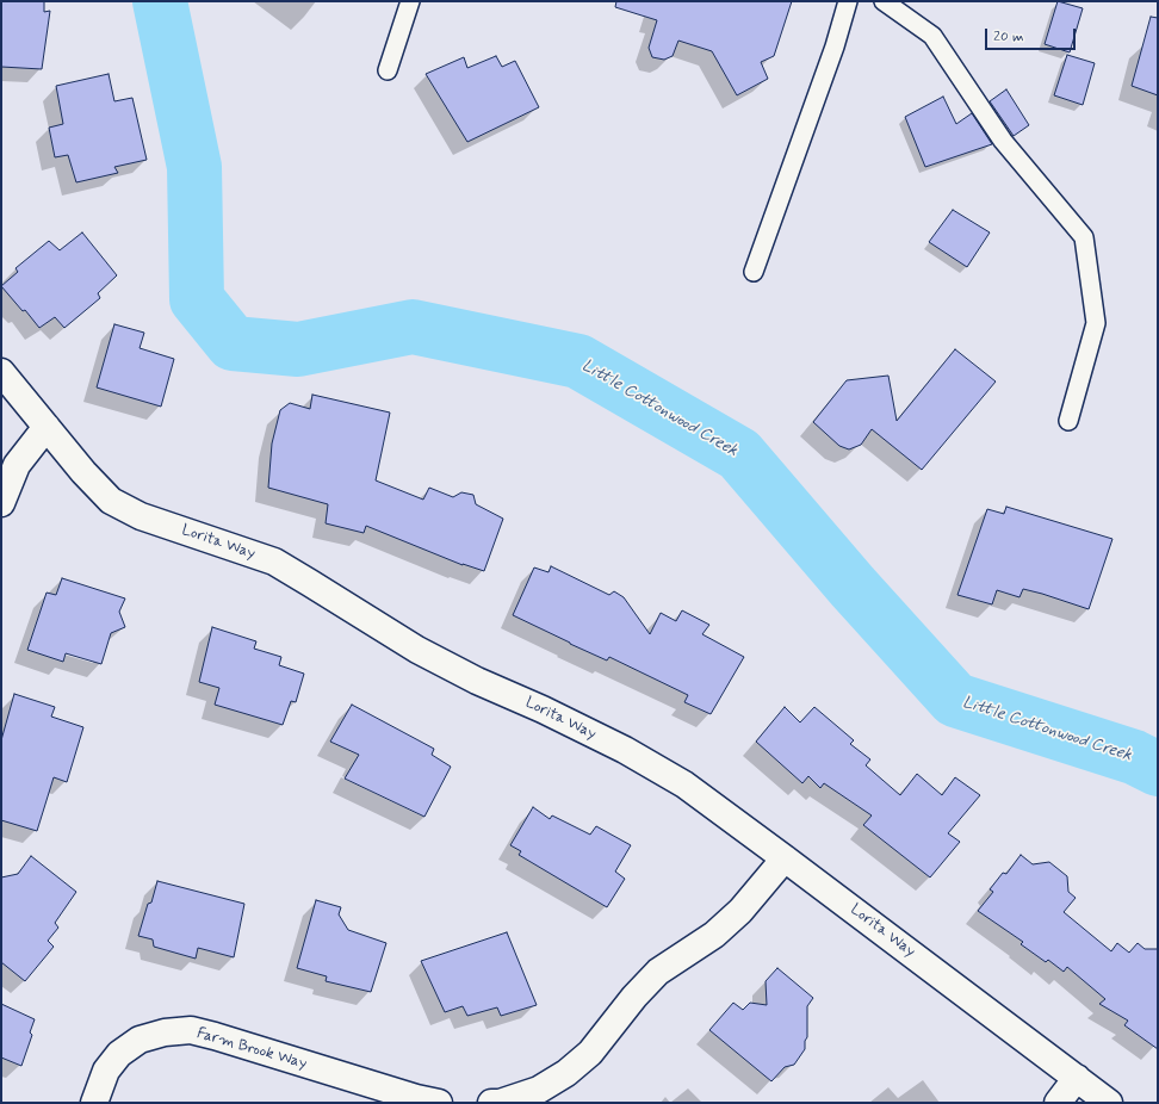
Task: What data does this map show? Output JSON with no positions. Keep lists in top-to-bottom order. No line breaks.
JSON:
{"streets":{"street":["Lorita Way","Farm Brook Way"]},"water":["Little Cottonwood Creek"],"scale_bar":"20 m"}
